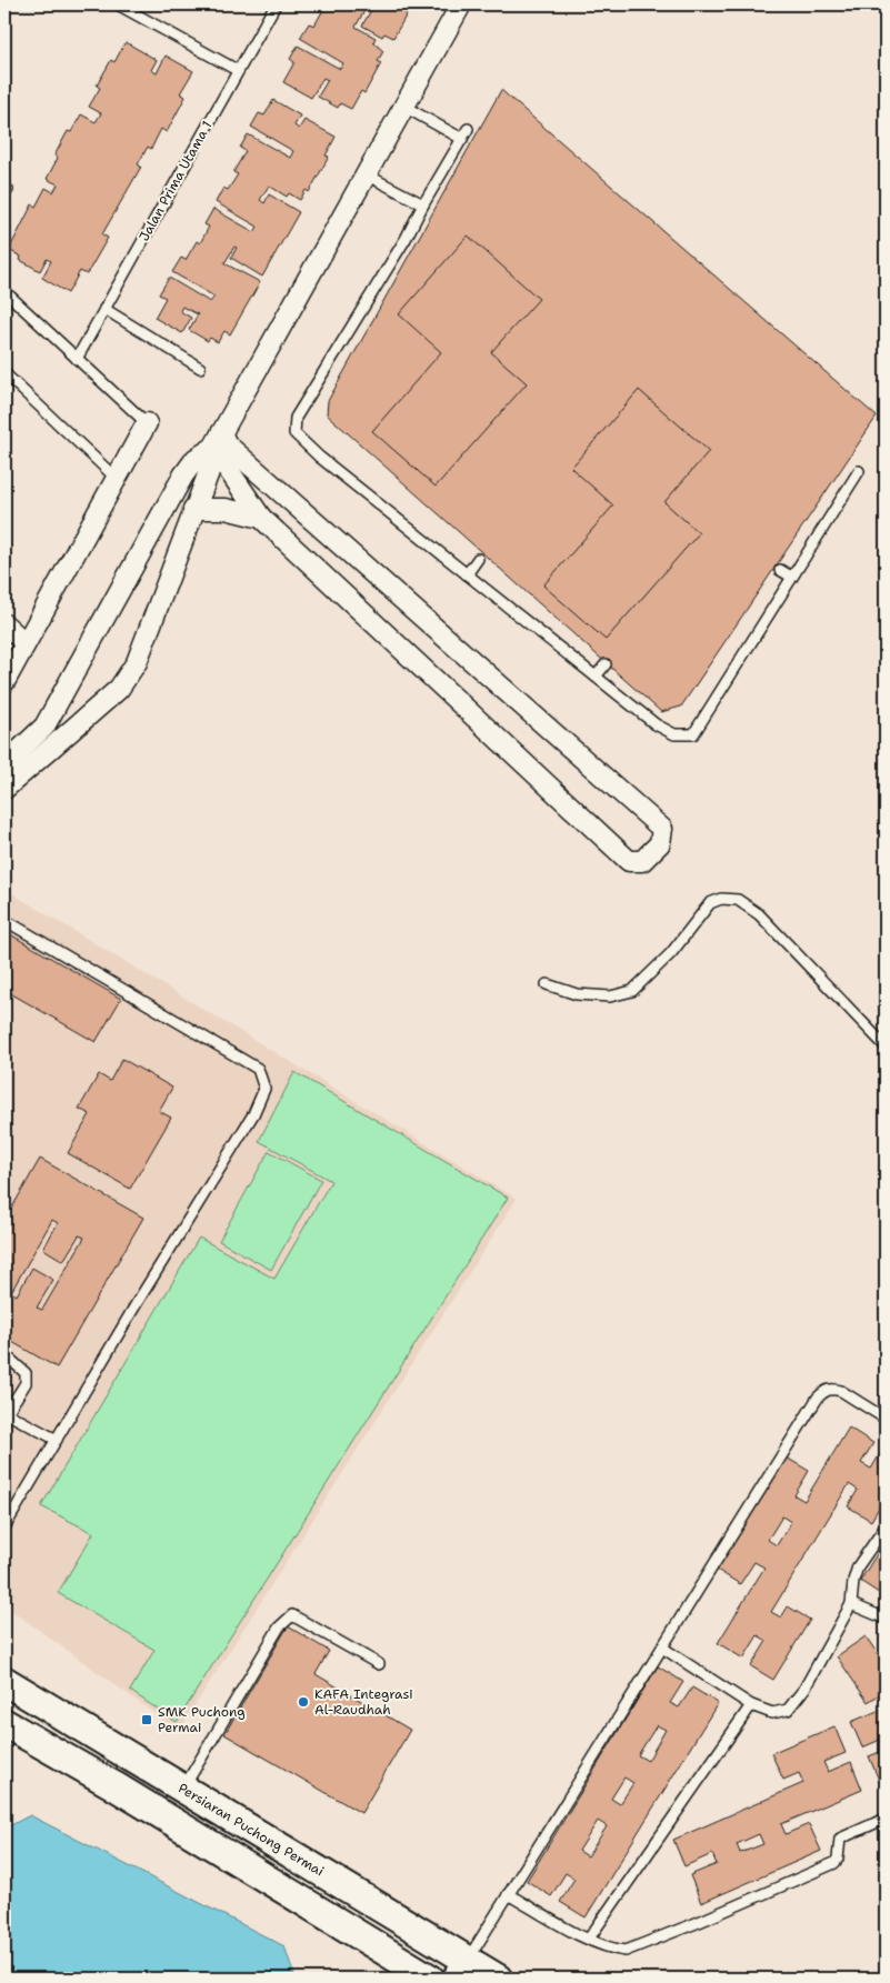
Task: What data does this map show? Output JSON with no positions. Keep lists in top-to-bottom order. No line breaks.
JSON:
{"streets":{"main road":["Persiaran Puchong Permai"],"lane":["Jalan Prima Utama 1"]},"places":{"other":["KAFA Integrasi Al-Raudhah"],"transit":["SMK Puchong Permai"]}}
